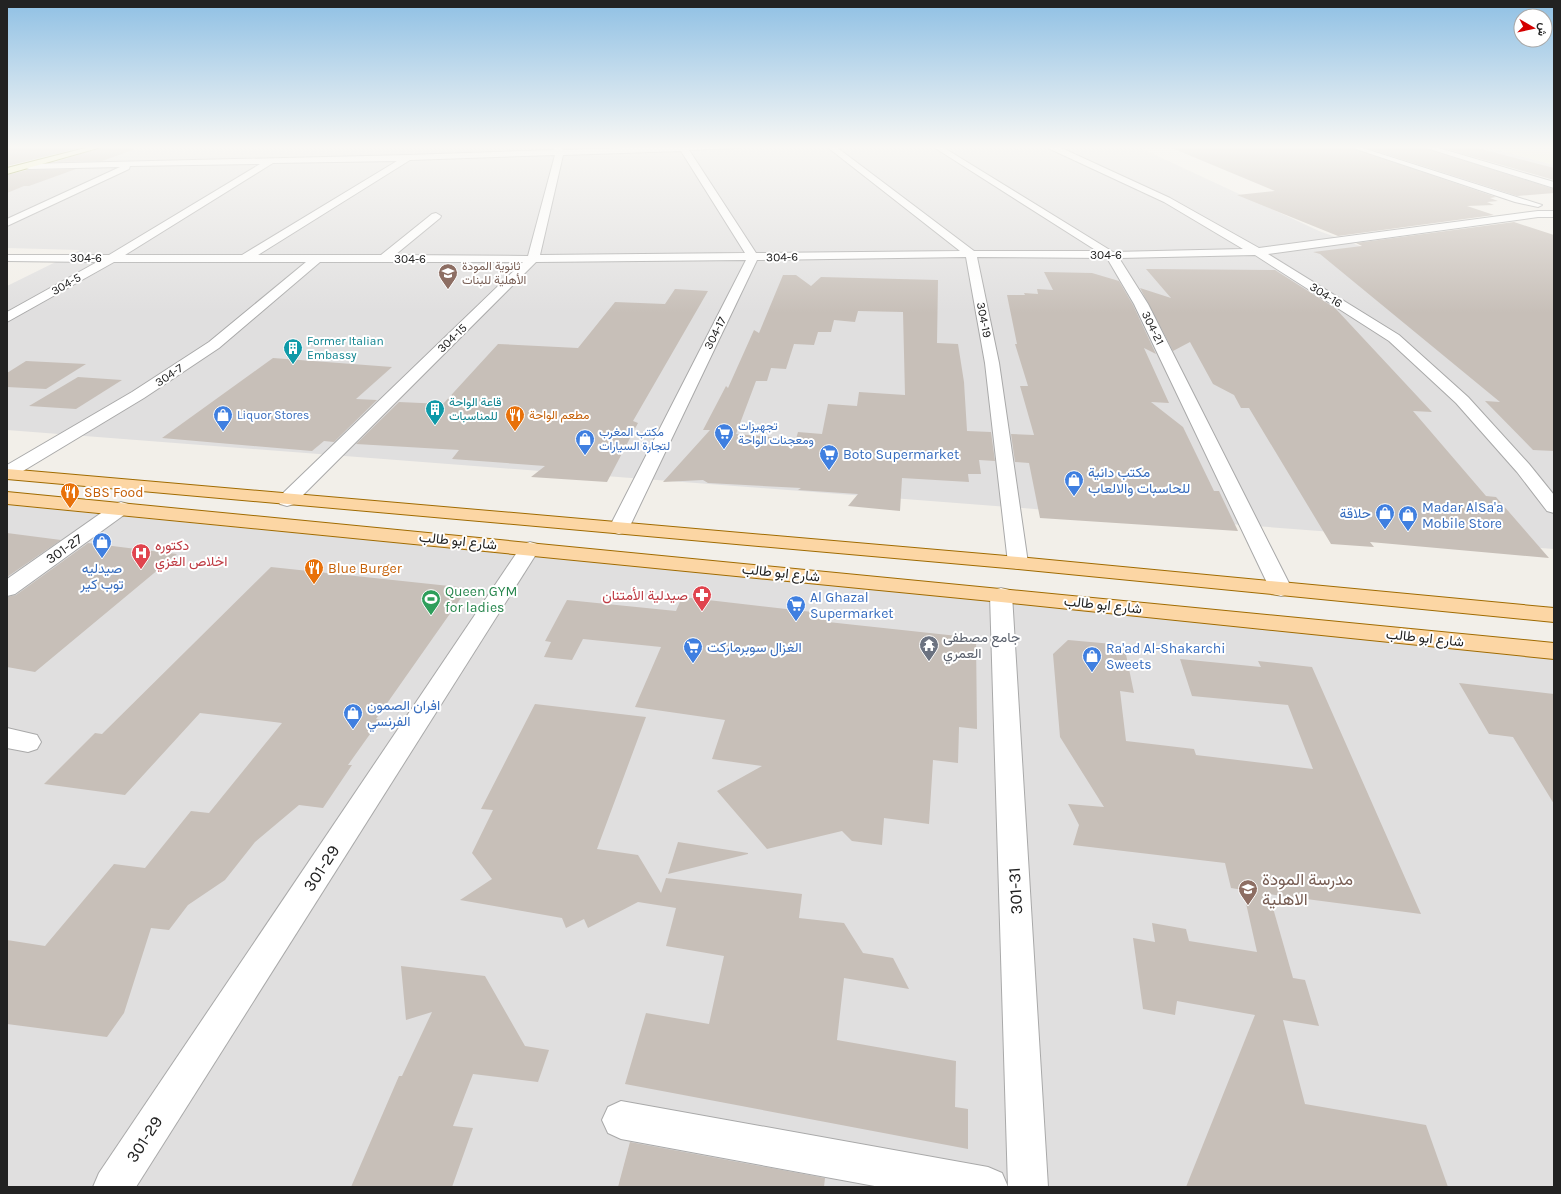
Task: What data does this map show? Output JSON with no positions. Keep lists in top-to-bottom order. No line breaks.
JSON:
{"streets":{"main road":["شارع ابو طالب"],"street":["304-6","304-5","304-16","304-19","304-21","304-17","304-15","304-7","301-27","301-29","301-31"]},"crossings":[["304-6","304-5"],["304-6","304-16"],["304-6","304-19"],["304-6","304-21"],["304-6","304-17"],["304-6","304-15"],["304-6","304-7"],["304-19","شارع ابو طالب"],["304-21","شارع ابو طالب"],["304-17","شارع ابو طالب"],["304-15","شارع ابو طالب"],["304-7","شارع ابو طالب"],["شارع ابو طالب","301-27"],["شارع ابو طالب","301-29"],["شارع ابو طالب","301-31"]],"places":{"school or university":["ثانوية المودة الأهلية للبنات","مدرسة المودة الاهلية"],"building":["Former Italian Embassy","قاعة الواحة للمناسبات"],"shop":["Liquor Stores","مكتب المغرب لتجارة السيارات","مكتب دانية للحاسبات والالعاب","حلاقة","Madar AlSa'a Mobile Store","صيدليه توب كير","Ra'ad Al-Shakarchi Sweets","افران الصمون الفرنسي"],"restaurant":["مطعم الواحة","SBS Food","Blue Burger"],"supermarket":["تجهيزات ومعجنات الواحة","Boto Supermarket","Al Ghazal Supermarket","الغزال سوبرماركت"],"hospital":["دكتوره اخلاص الغزي"],"pharmacy":["صيدلية الأمتنان"],"sports":["Queen GYM for ladies"],"temple":["جامع مصطفى العمري"]},"north":"right"}
